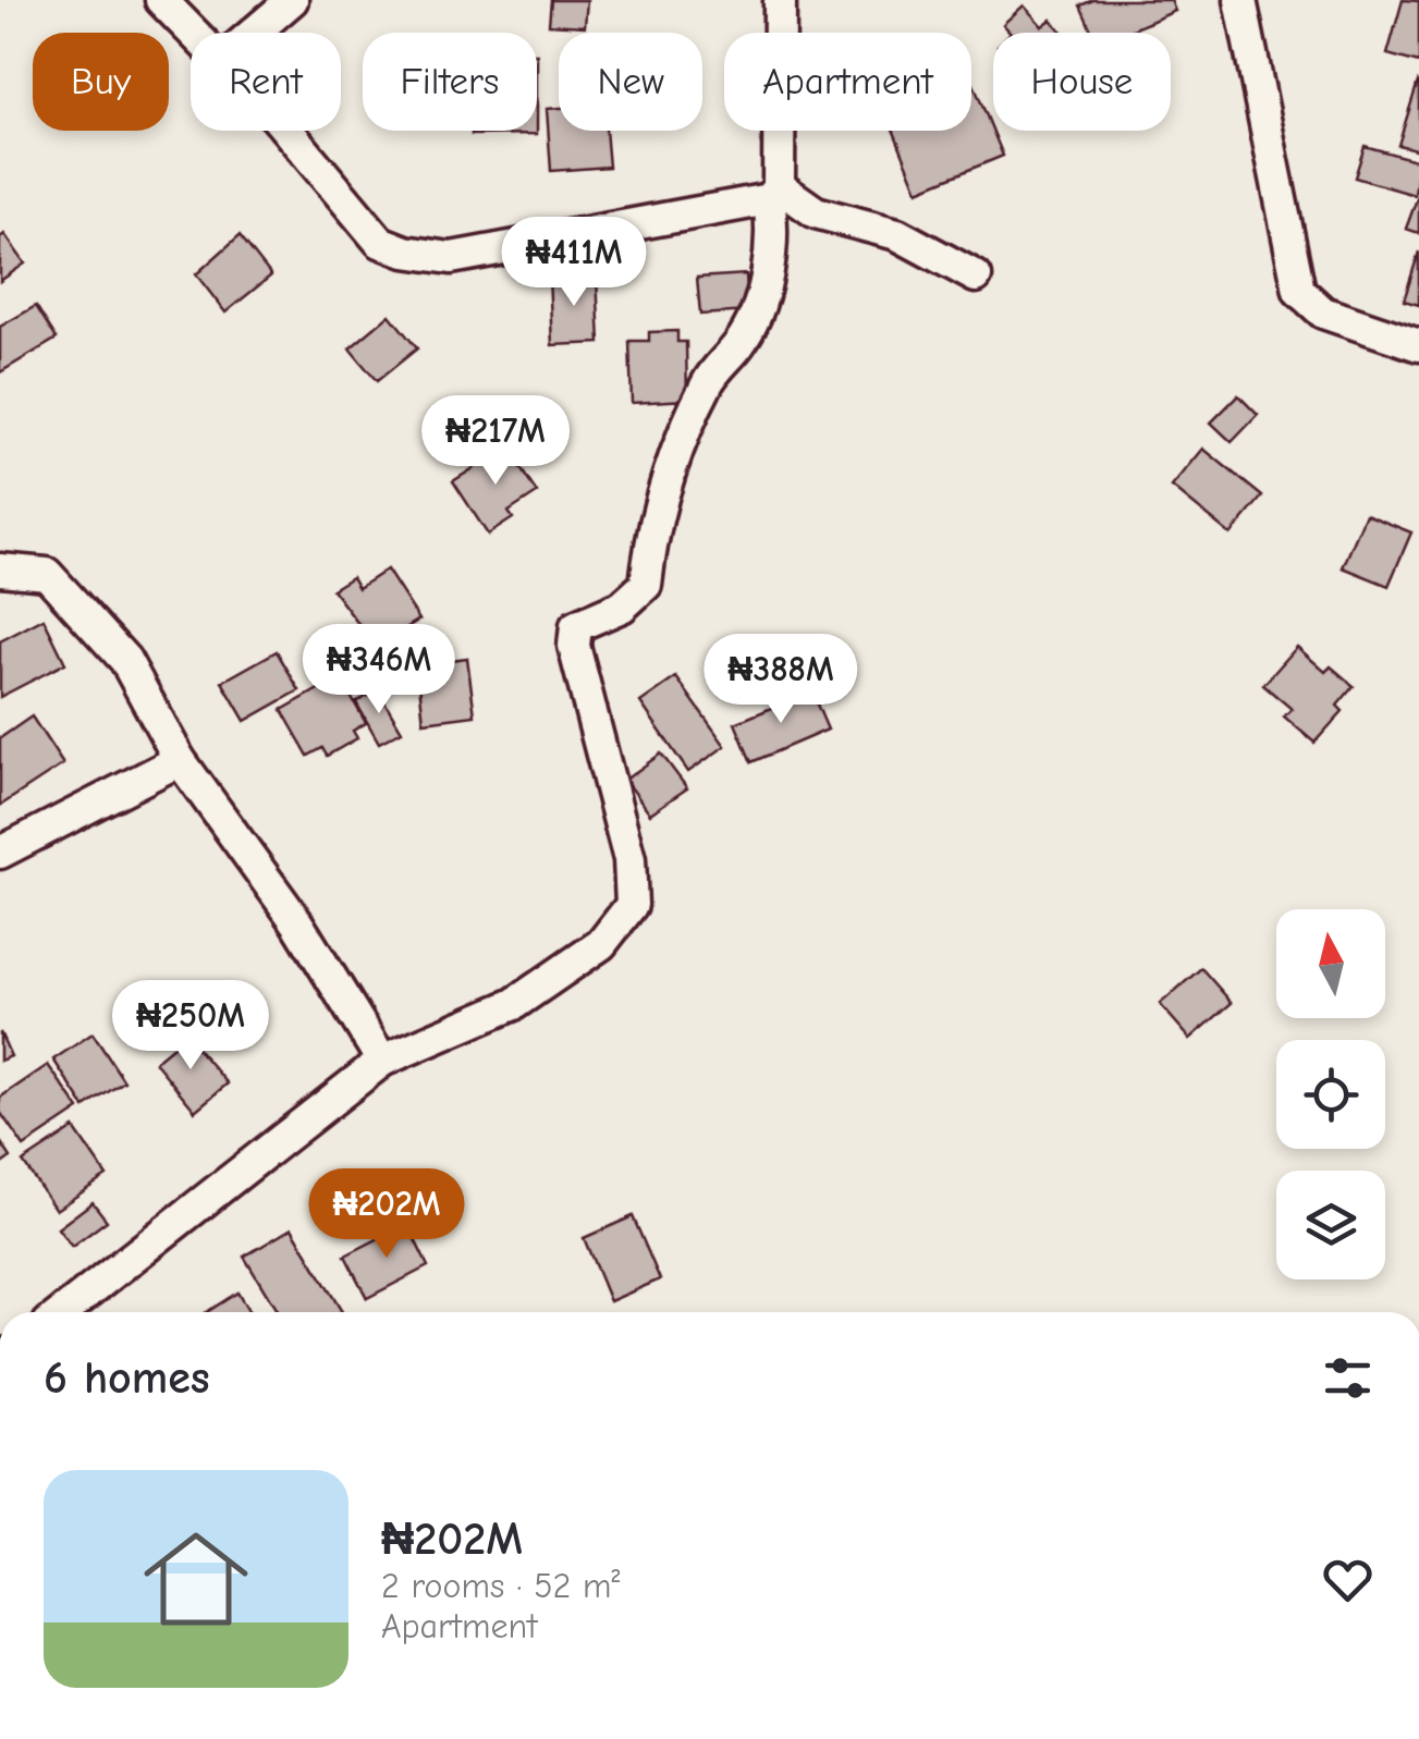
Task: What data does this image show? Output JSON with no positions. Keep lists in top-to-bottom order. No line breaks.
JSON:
{"north":"top","page":{"chip":["Buy","Rent","Filters","New","Apartment","House"],"price":["₦411M","₦217M","₦346M","₦388M","₦250M","₦202M"],"heading":"6 homes","list":[{"name":"₦202M","note":"2 rooms · 52 m² · Apartment"}]}}
